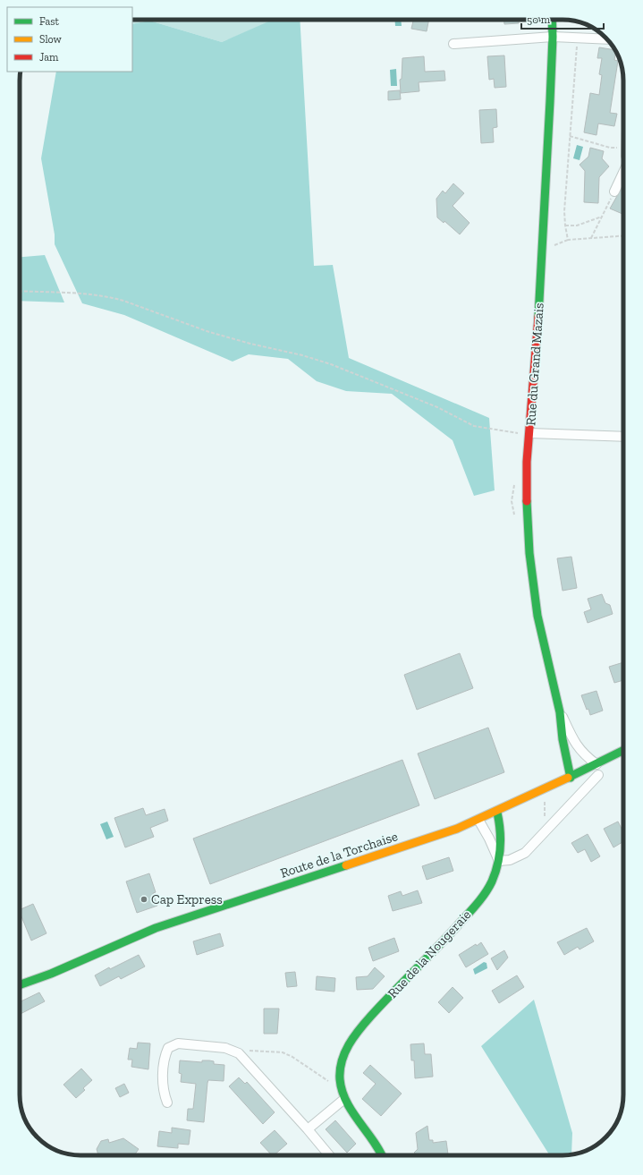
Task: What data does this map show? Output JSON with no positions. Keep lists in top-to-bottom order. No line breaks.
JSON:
{"streets":{"street":["Rue du Grand Mazais","Route de la Torchaise","Rue de la Nougeraie"]},"crossings":[["Rue du Grand Mazais","Route de la Torchaise"],["Route de la Torchaise","Rue de la Nougeraie"]],"places":["Cap Express"],"legend":["Fast","Slow","Jam"],"scale_bar":"50 m"}
